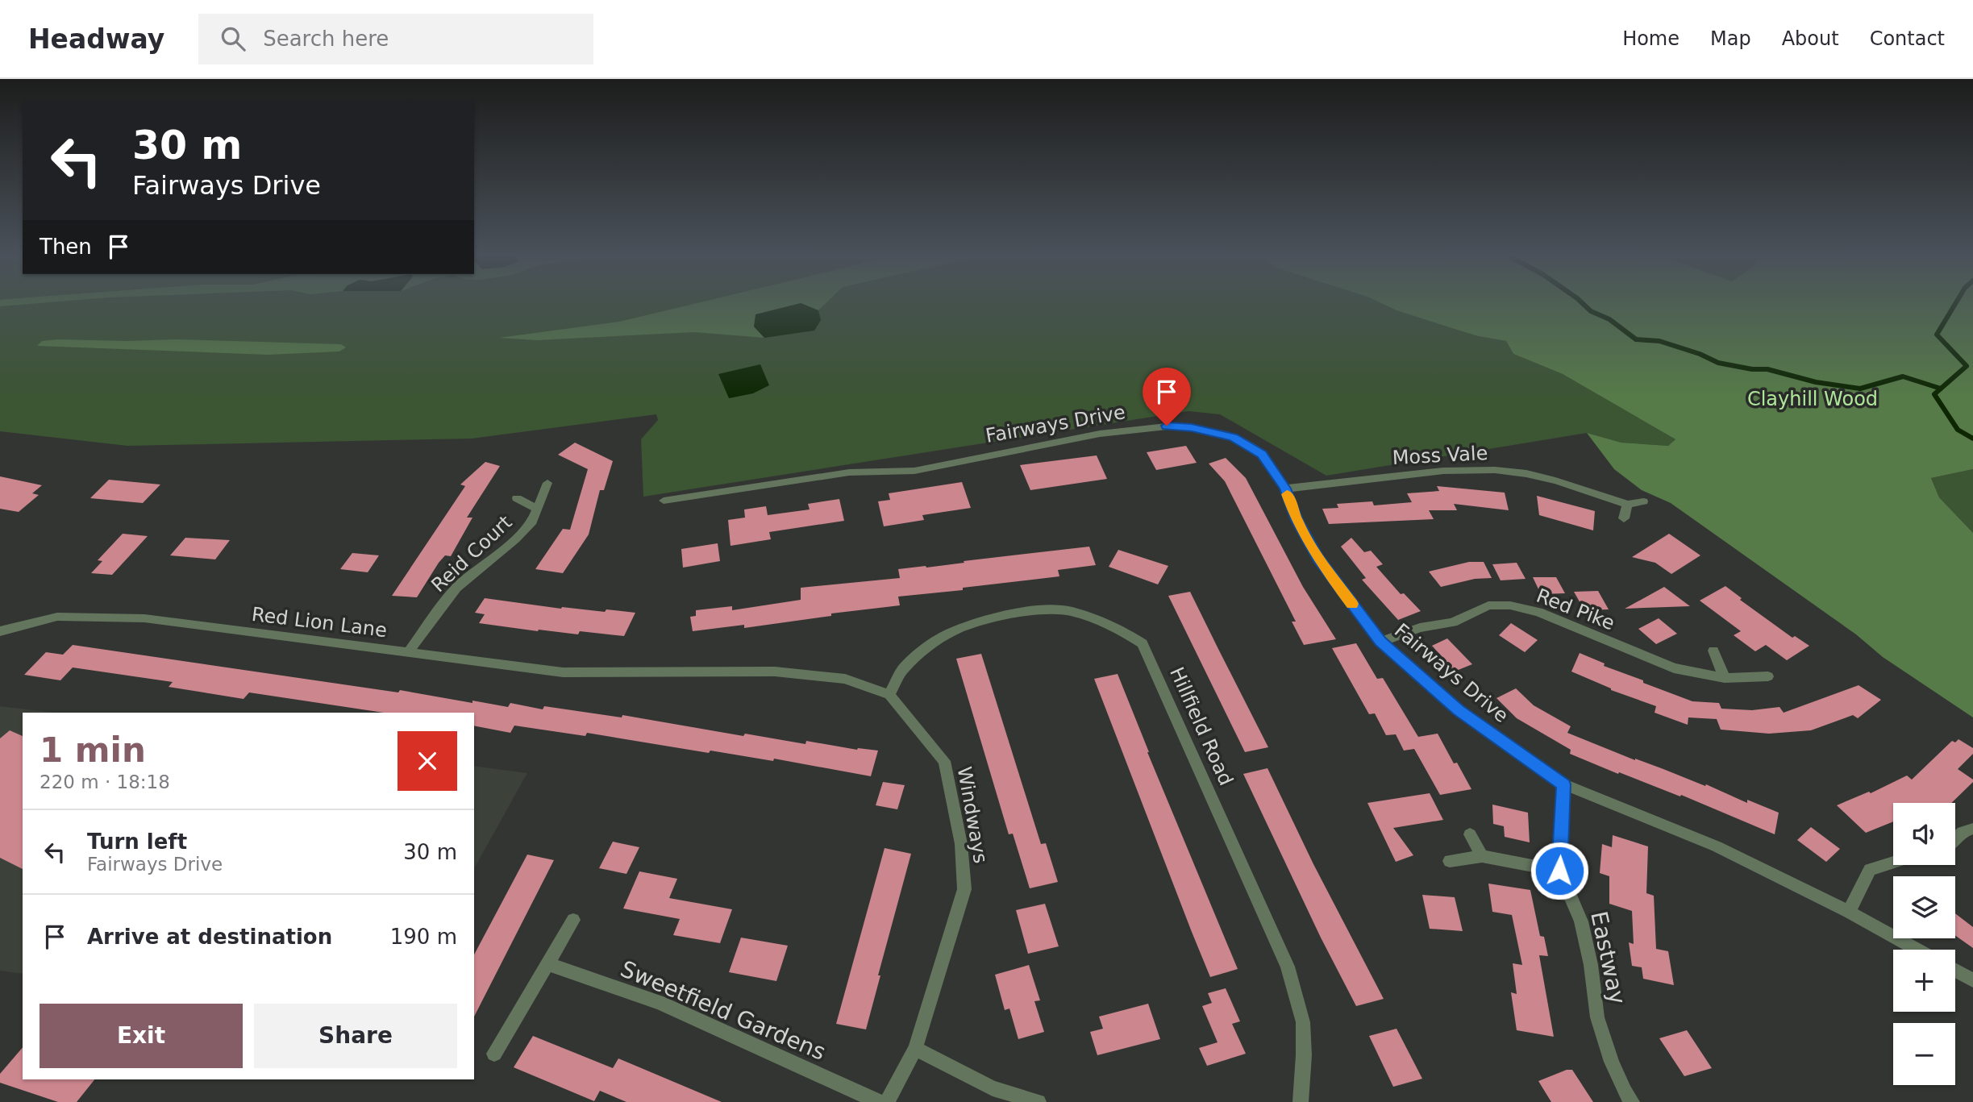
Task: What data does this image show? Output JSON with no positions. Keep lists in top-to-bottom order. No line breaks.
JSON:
{"streets":{"street":["Fairways Drive","Moss Vale","Reid Court","Red Pike","Red Lion Lane","Hillfield Road","Windways","Eastway","Sweetfield Gardens"]},"crossings":[["Fairways Drive","Moss Vale"],["Fairways Drive","Red Pike"],["Fairways Drive","Eastway"],["Reid Court","Red Lion Lane"],["Red Lion Lane","Hillfield Road"],["Red Lion Lane","Windways"],["Hillfield Road","Windways"]],"parks":["Clayhill Wood"],"page":{"header":"Headway","search":"Search here","nav":["Home","Map","About","Contact"],"turn":["30 m","Fairways Drive"],"then":"Then","heading":["1 min","220 m · 18:18"],"map_buttons":["+","−"],"list":[{"name":"Turn left","note":"Fairways Drive","value":"30 m"},{"name":"Arrive at destination","value":"190 m"}],"buttons":["Exit","Share"]}}
